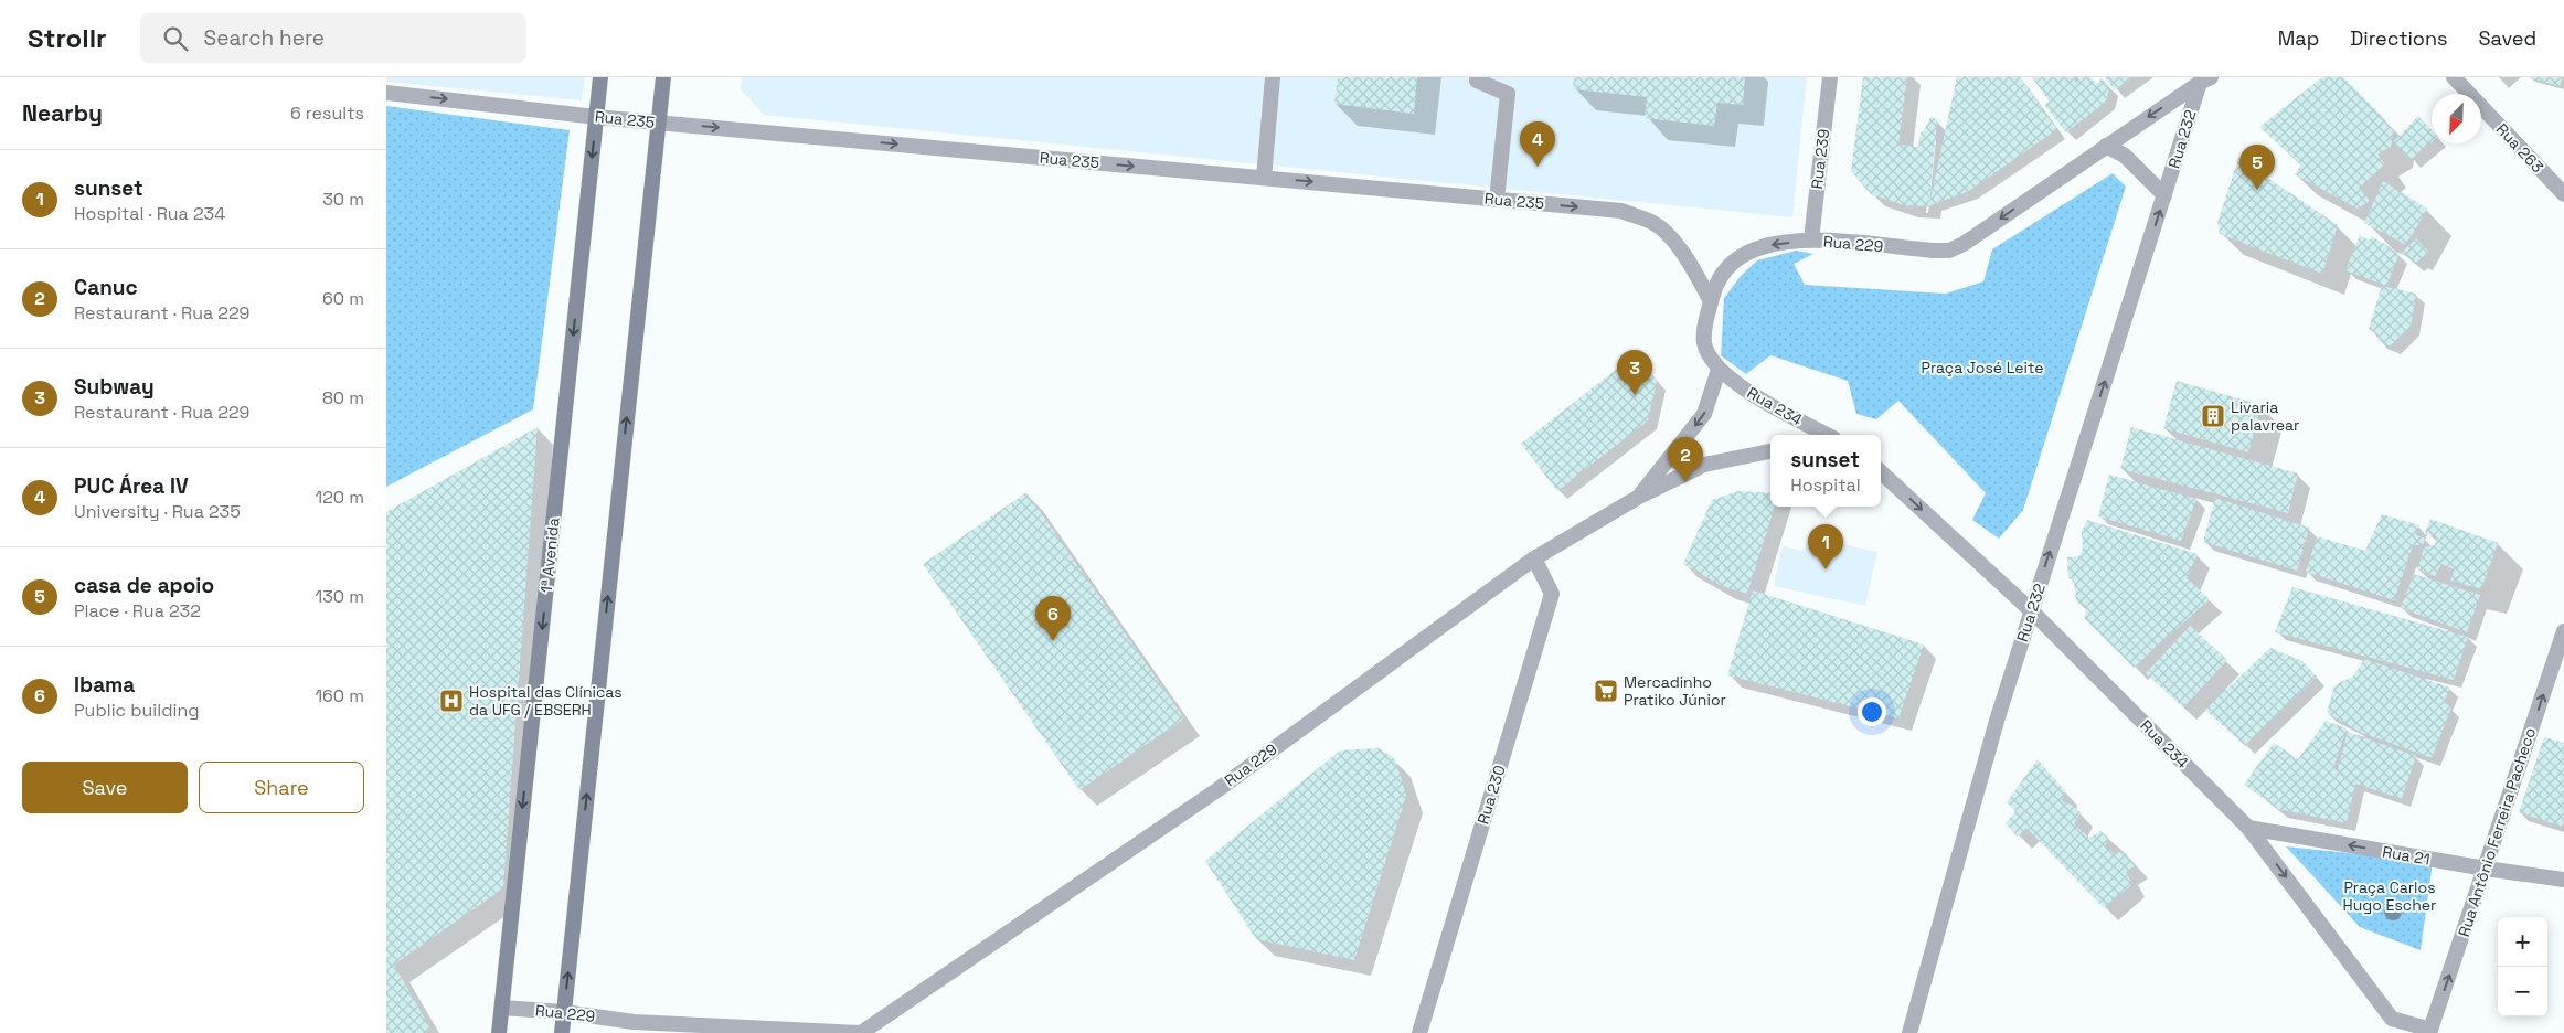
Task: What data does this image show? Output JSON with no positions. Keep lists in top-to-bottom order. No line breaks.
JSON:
{"streets":{"main road":["1ª Avenida"],"street":["Rua 235","Rua 232","Rua 263","Rua 239","Rua 229","Rua 234","Rua 230","Rua Antônio Ferreira Pacheco","Rua 21"]},"crossings":[["Rua 235","Rua 229"],["Rua 235","1ª Avenida"],["Rua 232","Rua 229"],["Rua 232","Rua 234"],["Rua 239","Rua 229"],["Rua 229","Rua 234"],["Rua 229","1ª Avenida"],["Rua 229","Rua 230"],["Rua 234","Rua Antônio Ferreira Pacheco"],["Rua 234","Rua 21"],["Rua Antônio Ferreira Pacheco","Rua 21"]],"one_way":["Rua 235","Rua 232","Rua 234","Rua Antônio Ferreira Pacheco","Rua 21"],"parks":["Praça José Leite","Praça Carlos Hugo Escher"],"places":{"building":["Livaria palavrear"],"supermarket":["Mercadinho Pratiko Júnior"],"hospital":["Hospital das Clínicas da UFG / EBSERH"]},"north":"bottom left","page":{"header":"Strollr","search":"Search here","nav":["Map","Directions","Saved"],"heading":["Nearby","6 results"],"pins":["4","5","3","2","1","6"],"list":[{"mark":"1","name":"sunset","note":"Hospital · Rua 234","value":"30 m"},{"mark":"2","name":"Canuc","note":"Restaurant · Rua 229","value":"60 m"},{"mark":"3","name":"Subway","note":"Restaurant · Rua 229","value":"80 m"},{"mark":"4","name":"PUC Área IV","note":"University · Rua 235","value":"120 m"},{"mark":"5","name":"casa de apoio","note":"Place · Rua 232","value":"130 m"},{"mark":"6","name":"Ibama","note":"Public building","value":"160 m"}],"popup":["sunset","Hospital"],"buttons":["Save","Share"],"map_buttons":["+","−"]}}
